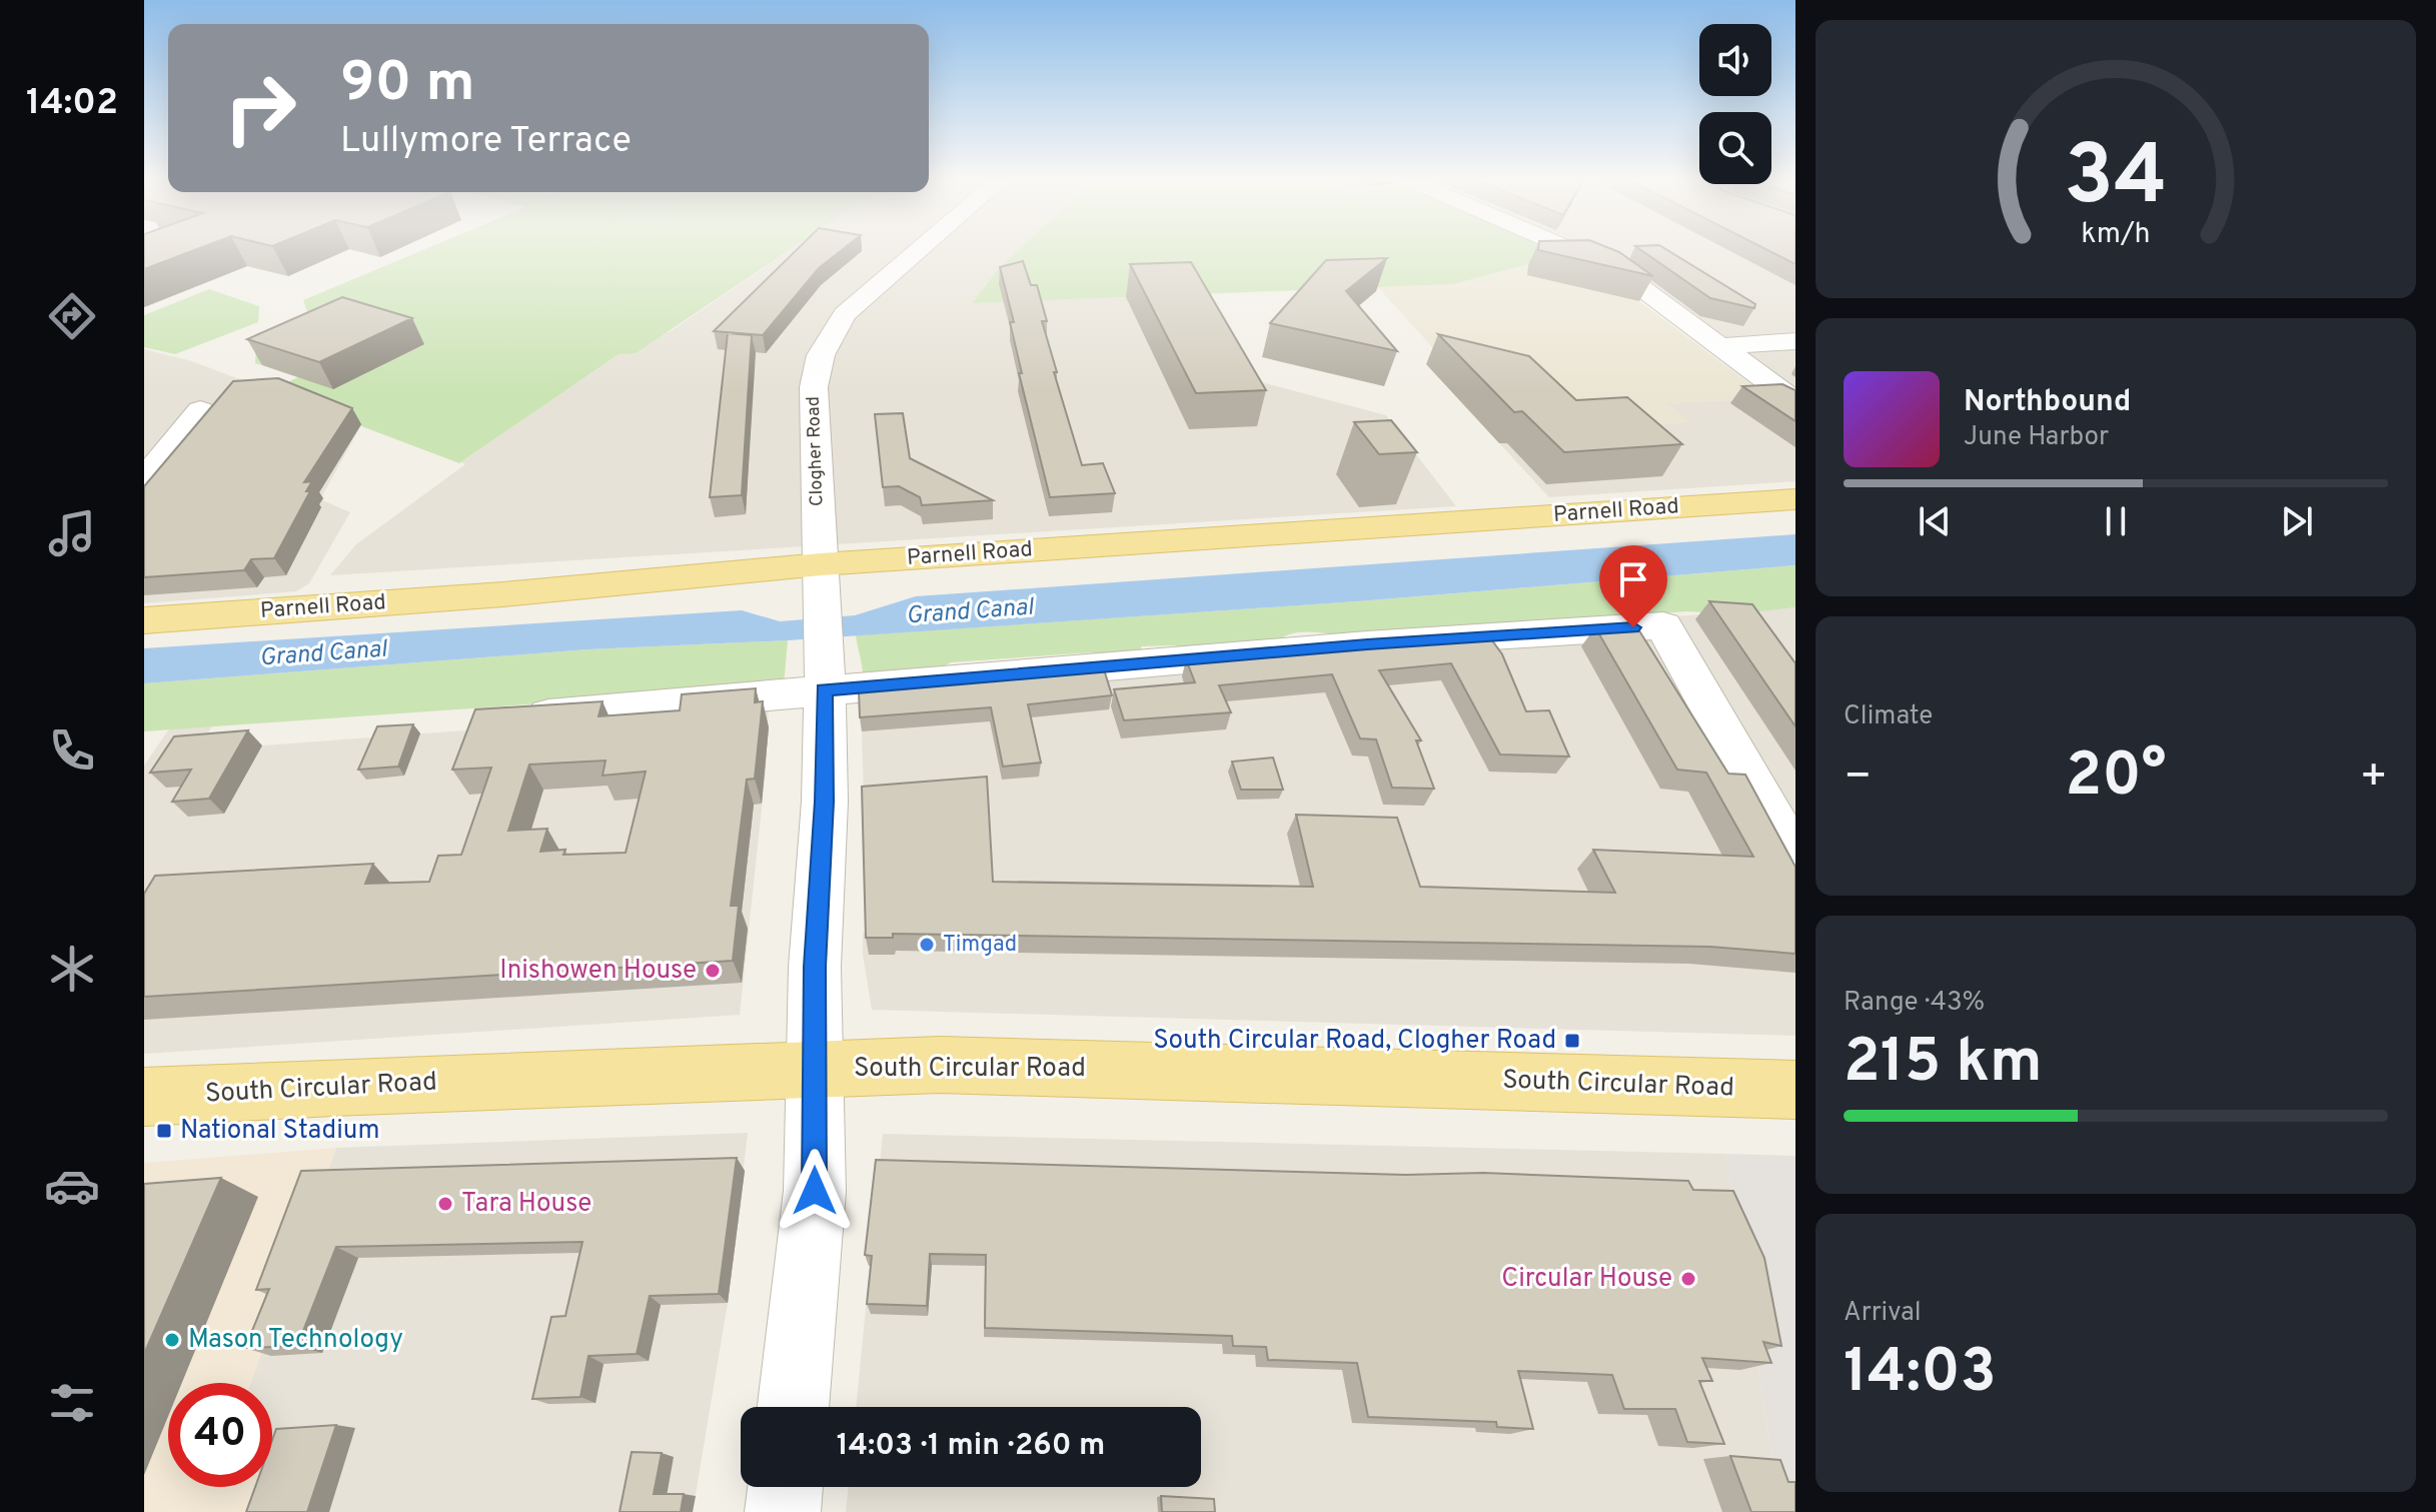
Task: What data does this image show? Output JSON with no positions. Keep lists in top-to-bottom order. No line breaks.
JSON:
{"streets":{"main road":["Parnell Road","South Circular Road"],"street":["Clogher Road"]},"crossings":[["Clogher Road","Parnell Road"],["Clogher Road","South Circular Road"]],"water":["Grand Canal"],"places":{"other":["Timgad","Inishowen House","Tara House","Circular House","Mason Technology"],"transit":["South Circular Road, Clogher Road","National Stadium"]},"page":{"tabs":"14:02","turn":["90 m","Lullymore Terrace"],"song":["Northbound","June Harbor"],"tile":["Climate",["Range · 43%","215 km"],["Arrival","14:03"]],"heat":["−","20°","+"],"limit":"40","trip":"14:03 · 1 min · 260 m","gauge":["34","km/h"]}}
